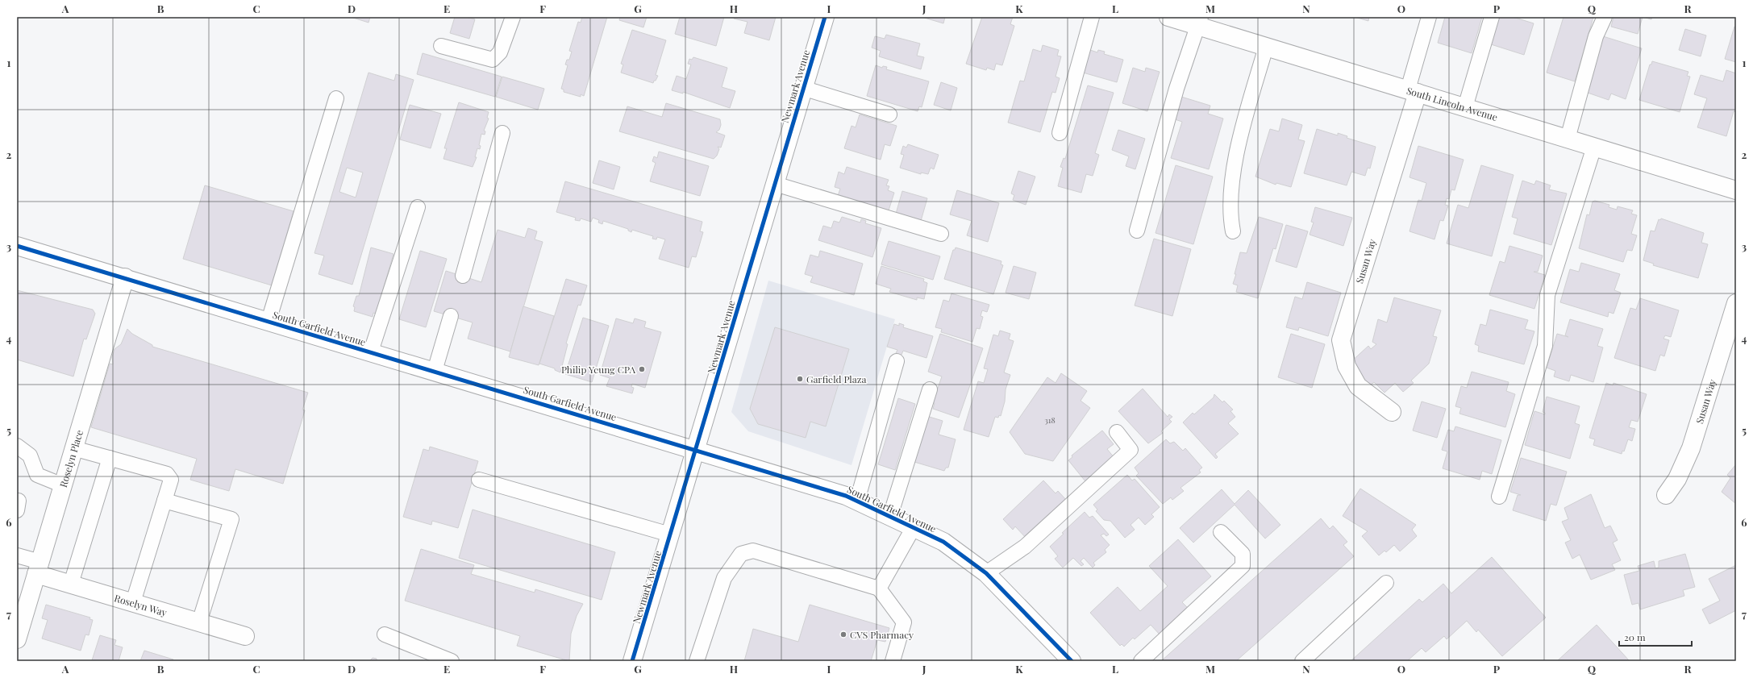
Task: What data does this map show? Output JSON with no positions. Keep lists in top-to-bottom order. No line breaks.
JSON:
{"streets":{"street":["Newmark Avenue","South Lincoln Avenue","Susan Way","South Garfield Avenue","Roselyn Place","Roselyn Way"]},"crossings":[["Newmark Avenue","South Garfield Avenue"],["South Lincoln Avenue","Susan Way"],["South Garfield Avenue","Roselyn Place"],["Roselyn Place","Roselyn Way"]],"places":["Philip Yeung CPA","Garfield Plaza","CVS Pharmacy"],"house_numbers":["318"],"scale_bar":"20 m","grid":{"columns":["A","B","C","D","E","F","G","H","I","J","K","L","M","N","O","P","Q","R"],"rows":["1","2","3","4","5","6","7"]}}
